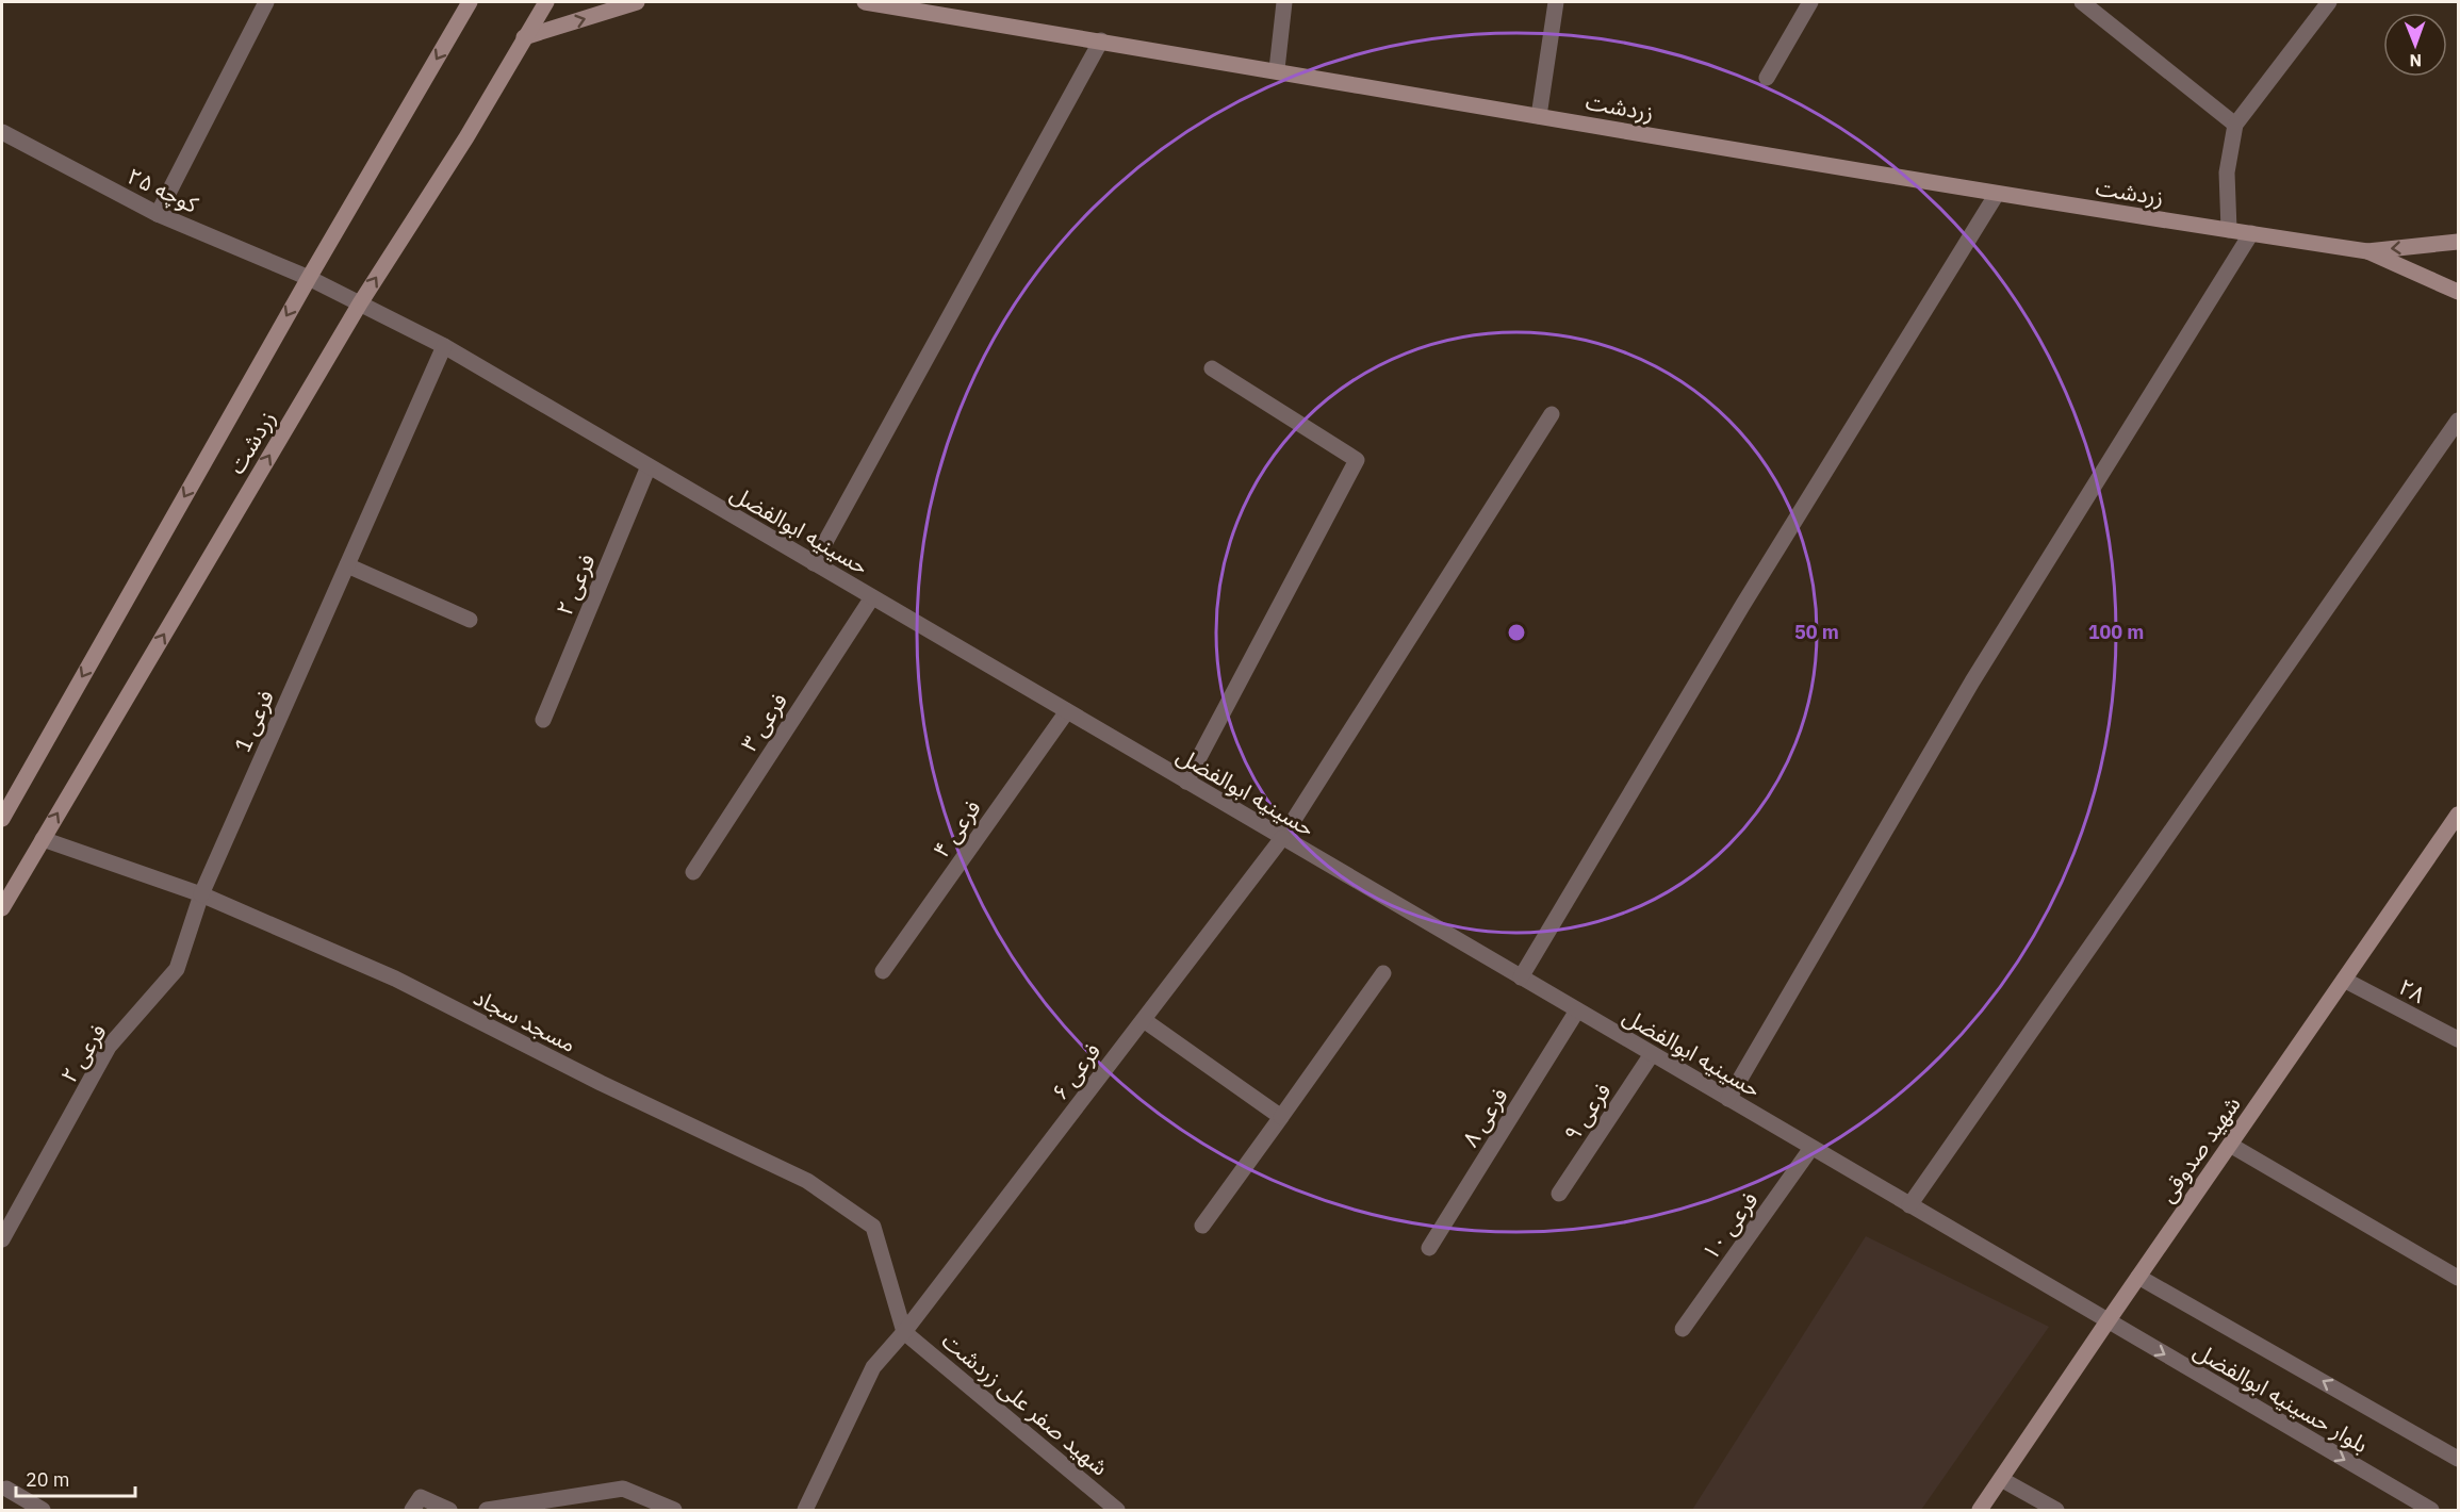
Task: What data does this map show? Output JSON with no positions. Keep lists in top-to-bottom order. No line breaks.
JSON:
{"streets":{"street":["زردشت","۲۵ کوچه","حسینیه ابوالفضل","فرعی ۲","فرعی 1","فرعی ۳","فرعی ۴","۲۸","مسجد سجاد","فرعی ۶","فرعی ۹","فرعی ۸","شهید صدوقی","فرعی ۱۰","بلوار حسینیه ابوالفضل","شهید صفر علی زردشت"]},"crossings":[["زردشت","۲۵ کوچه"],["زردشت","حسینیه ابوالفضل"],["زردشت","مسجد سجاد"],["۲۵ کوچه","حسینیه ابوالفضل"],["حسینیه ابوالفضل","فرعی ۲"],["حسینیه ابوالفضل","فرعی 1"],["حسینیه ابوالفضل","فرعی ۳"],["حسینیه ابوالفضل","فرعی ۴"],["حسینیه ابوالفضل","فرعی ۶"],["حسینیه ابوالفضل","فرعی ۹"],["حسینیه ابوالفضل","فرعی ۸"],["حسینیه ابوالفضل","شهید صدوقی"],["حسینیه ابوالفضل","فرعی ۱۰"],["حسینیه ابوالفضل","بلوار حسینیه ابوالفضل"],["فرعی ۲","فرعی 1"],["فرعی ۲","مسجد سجاد"],["فرعی 1","مسجد سجاد"],["۲۸","شهید صدوقی"],["مسجد سجاد","فرعی ۶"],["مسجد سجاد","شهید صفر علی زردشت"],["فرعی ۶","شهید صفر علی زردشت"],["شهید صدوقی","بلوار حسینیه ابوالفضل"]],"scale_bar":"20 m","north":"bottom","rings":["50 m","100 m"]}
